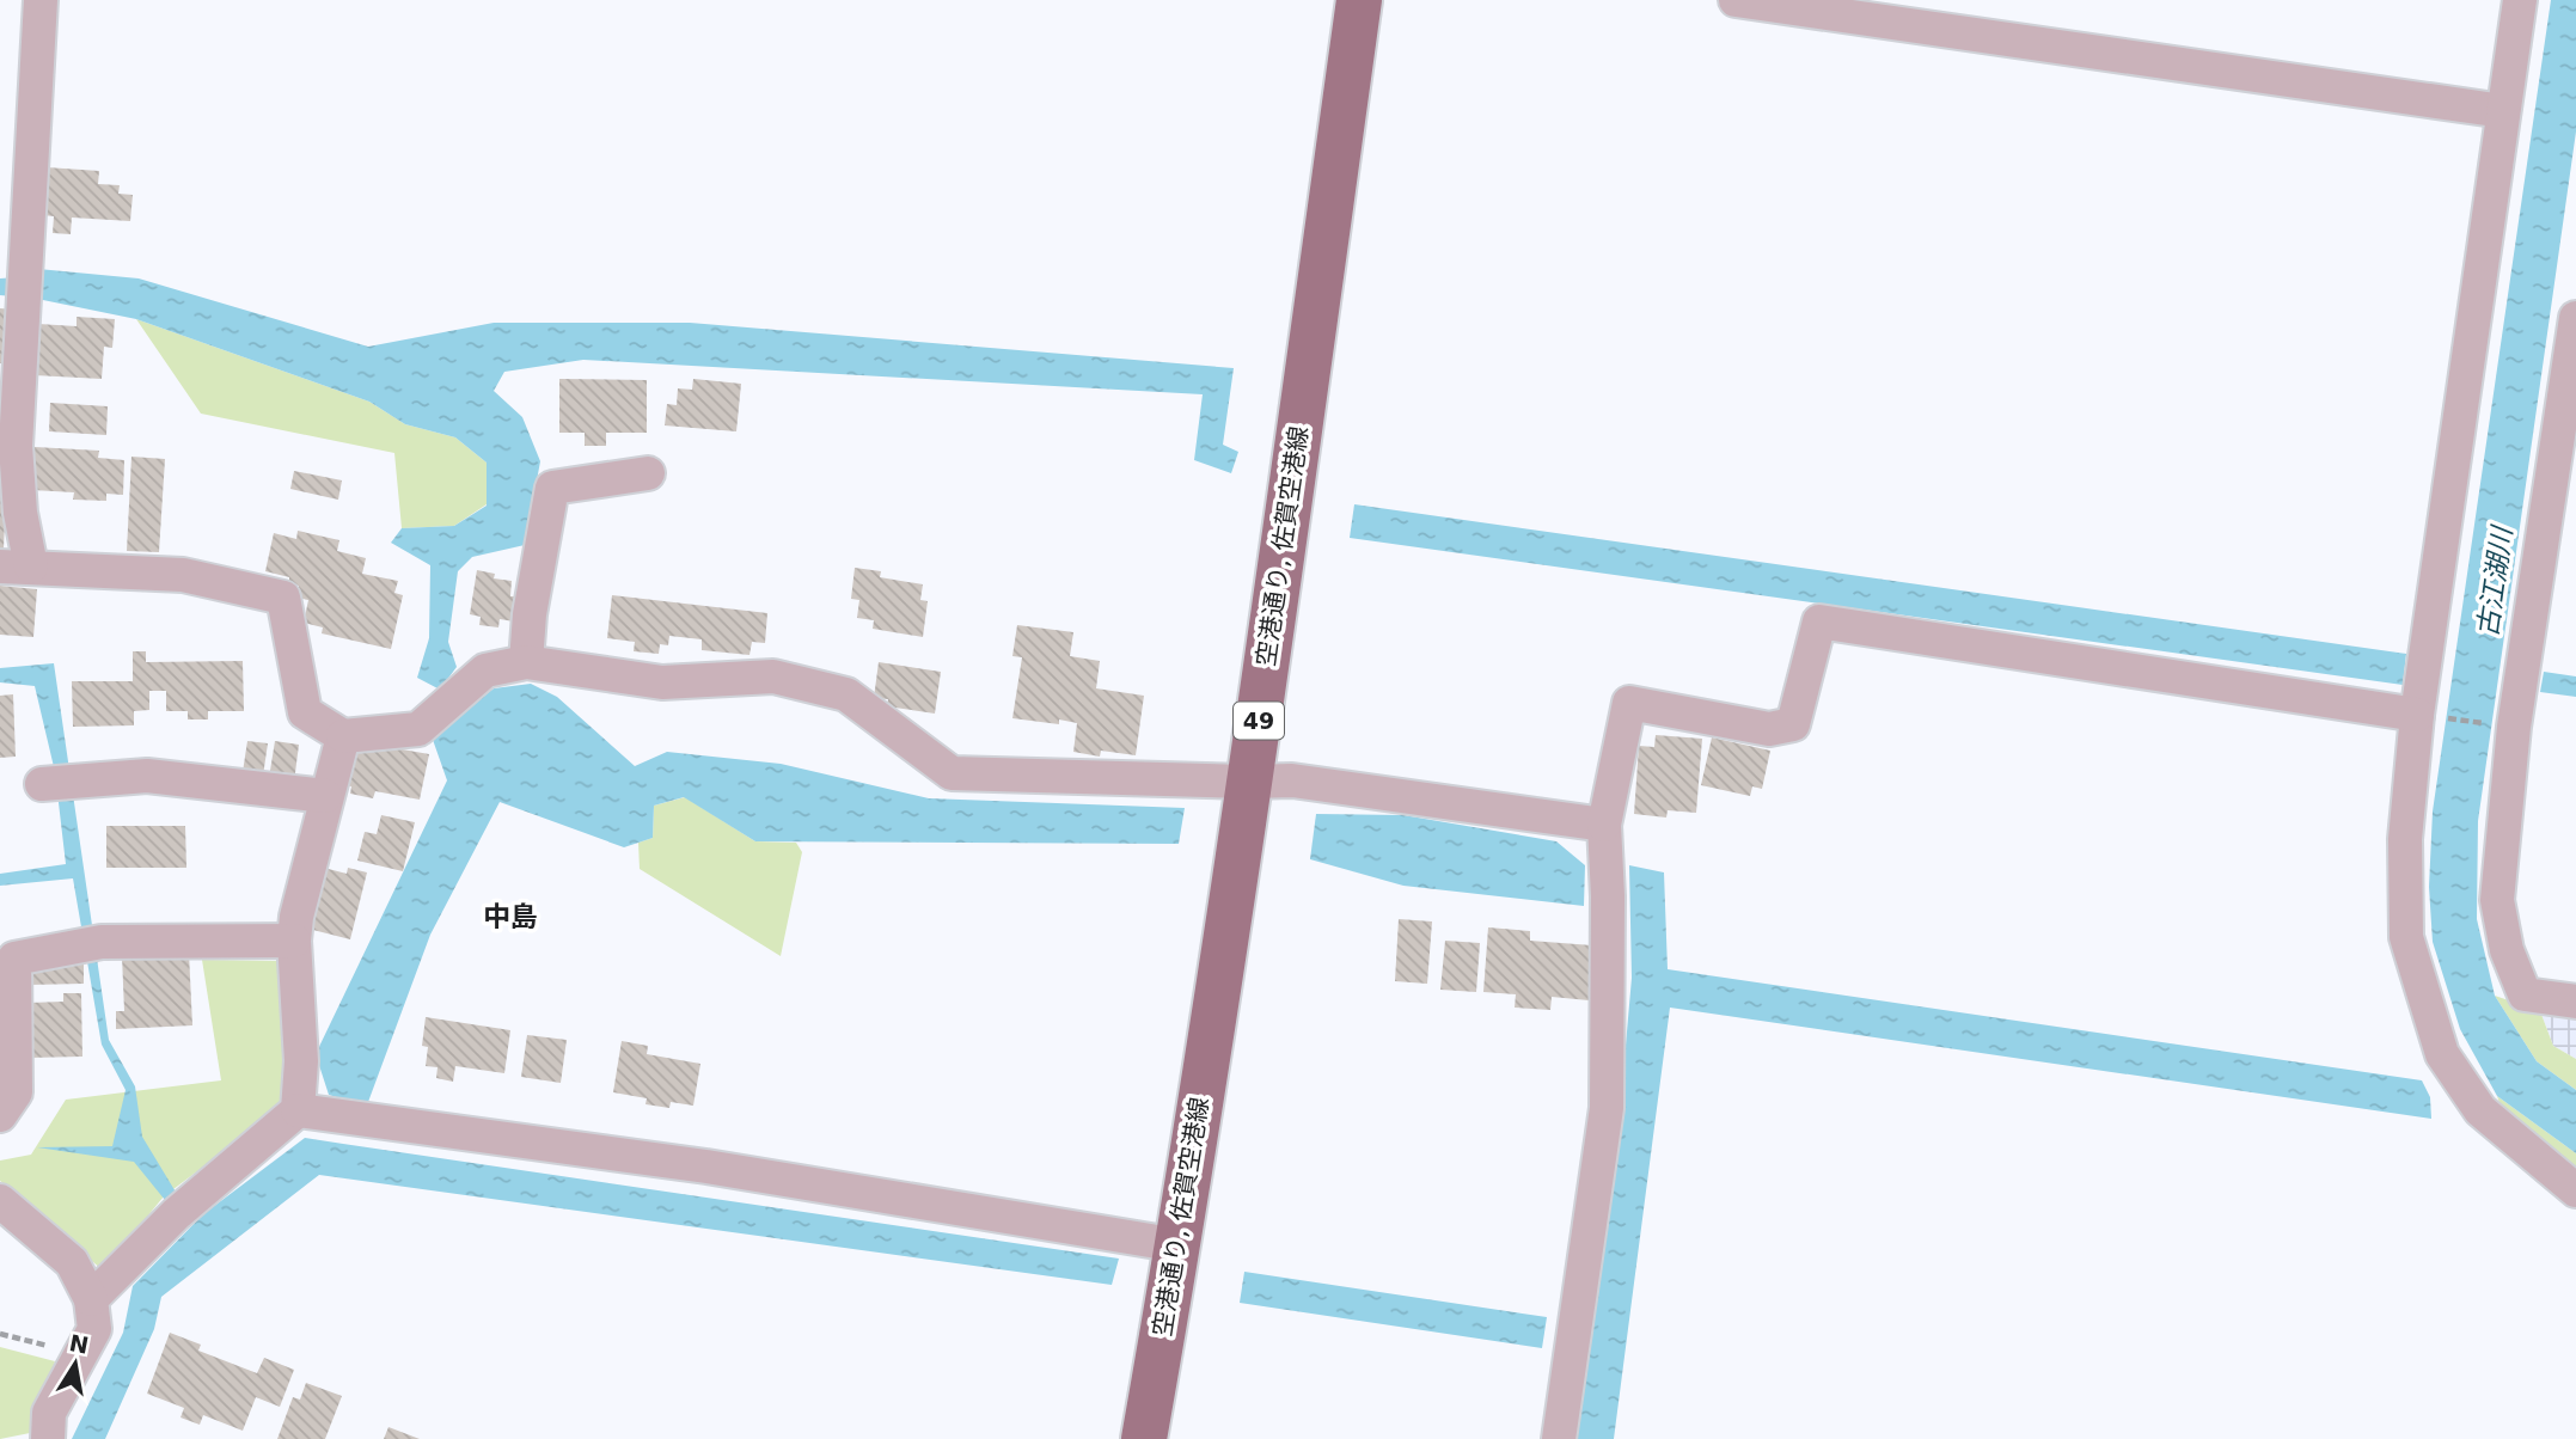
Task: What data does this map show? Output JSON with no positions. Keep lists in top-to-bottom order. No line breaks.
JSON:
{"streets":{"main road":["空港通り, 佐賀空港線","49"]},"districts":["中島"],"water":["古江湖川"],"north":"top"}
